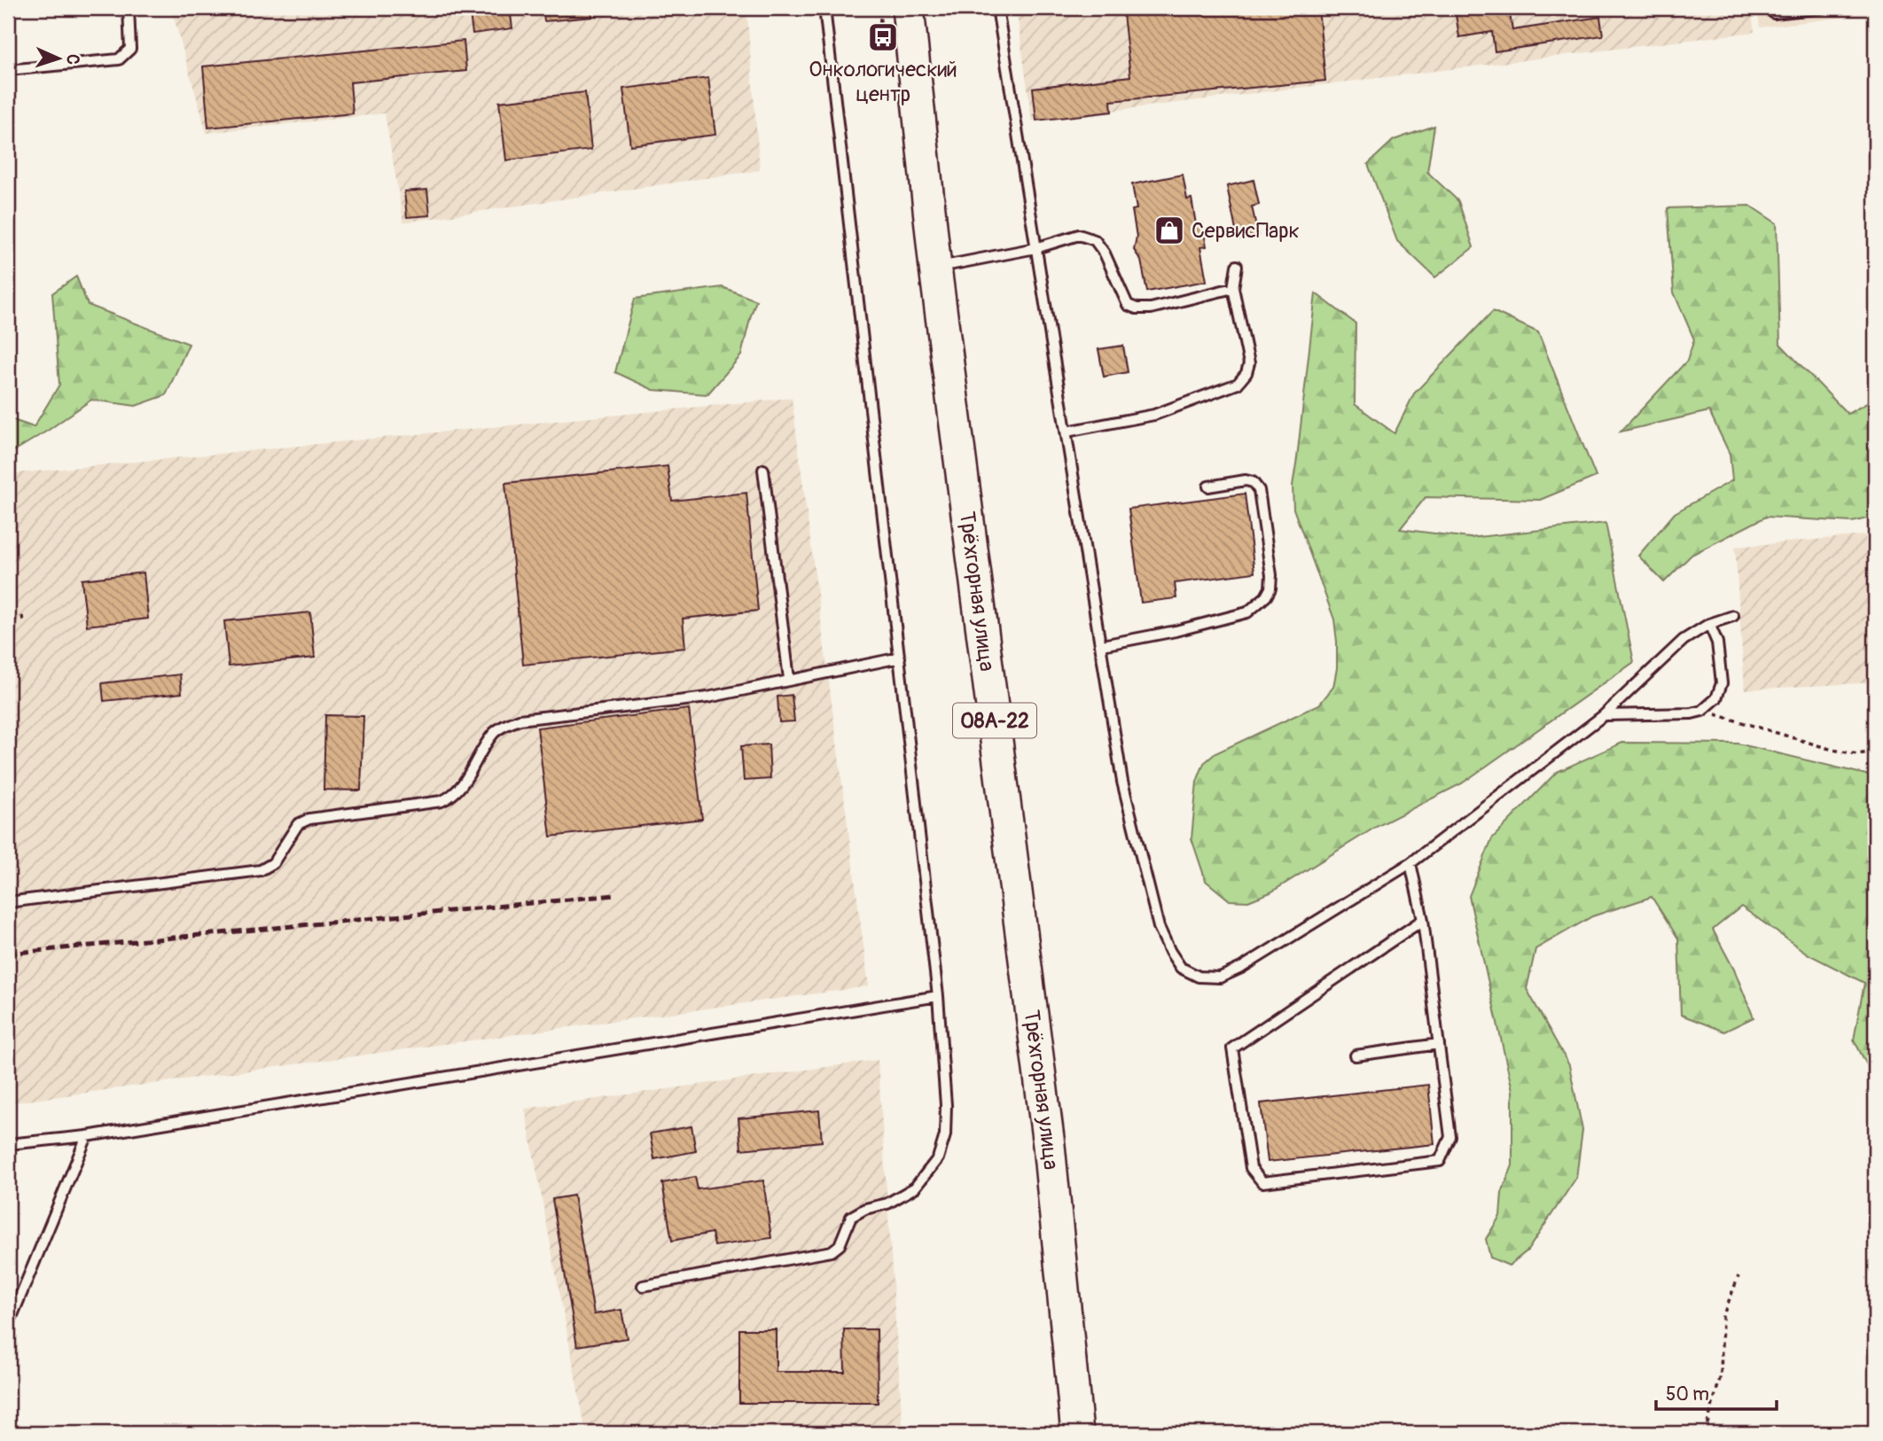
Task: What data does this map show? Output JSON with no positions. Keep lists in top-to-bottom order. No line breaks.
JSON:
{"streets":{"highway":["Трёхгорная улица","08А-22"]},"places":{"bus stop":["Онкологический центр"],"shop":["СервисПарк"]},"scale_bar":"50 m","north":"right"}
